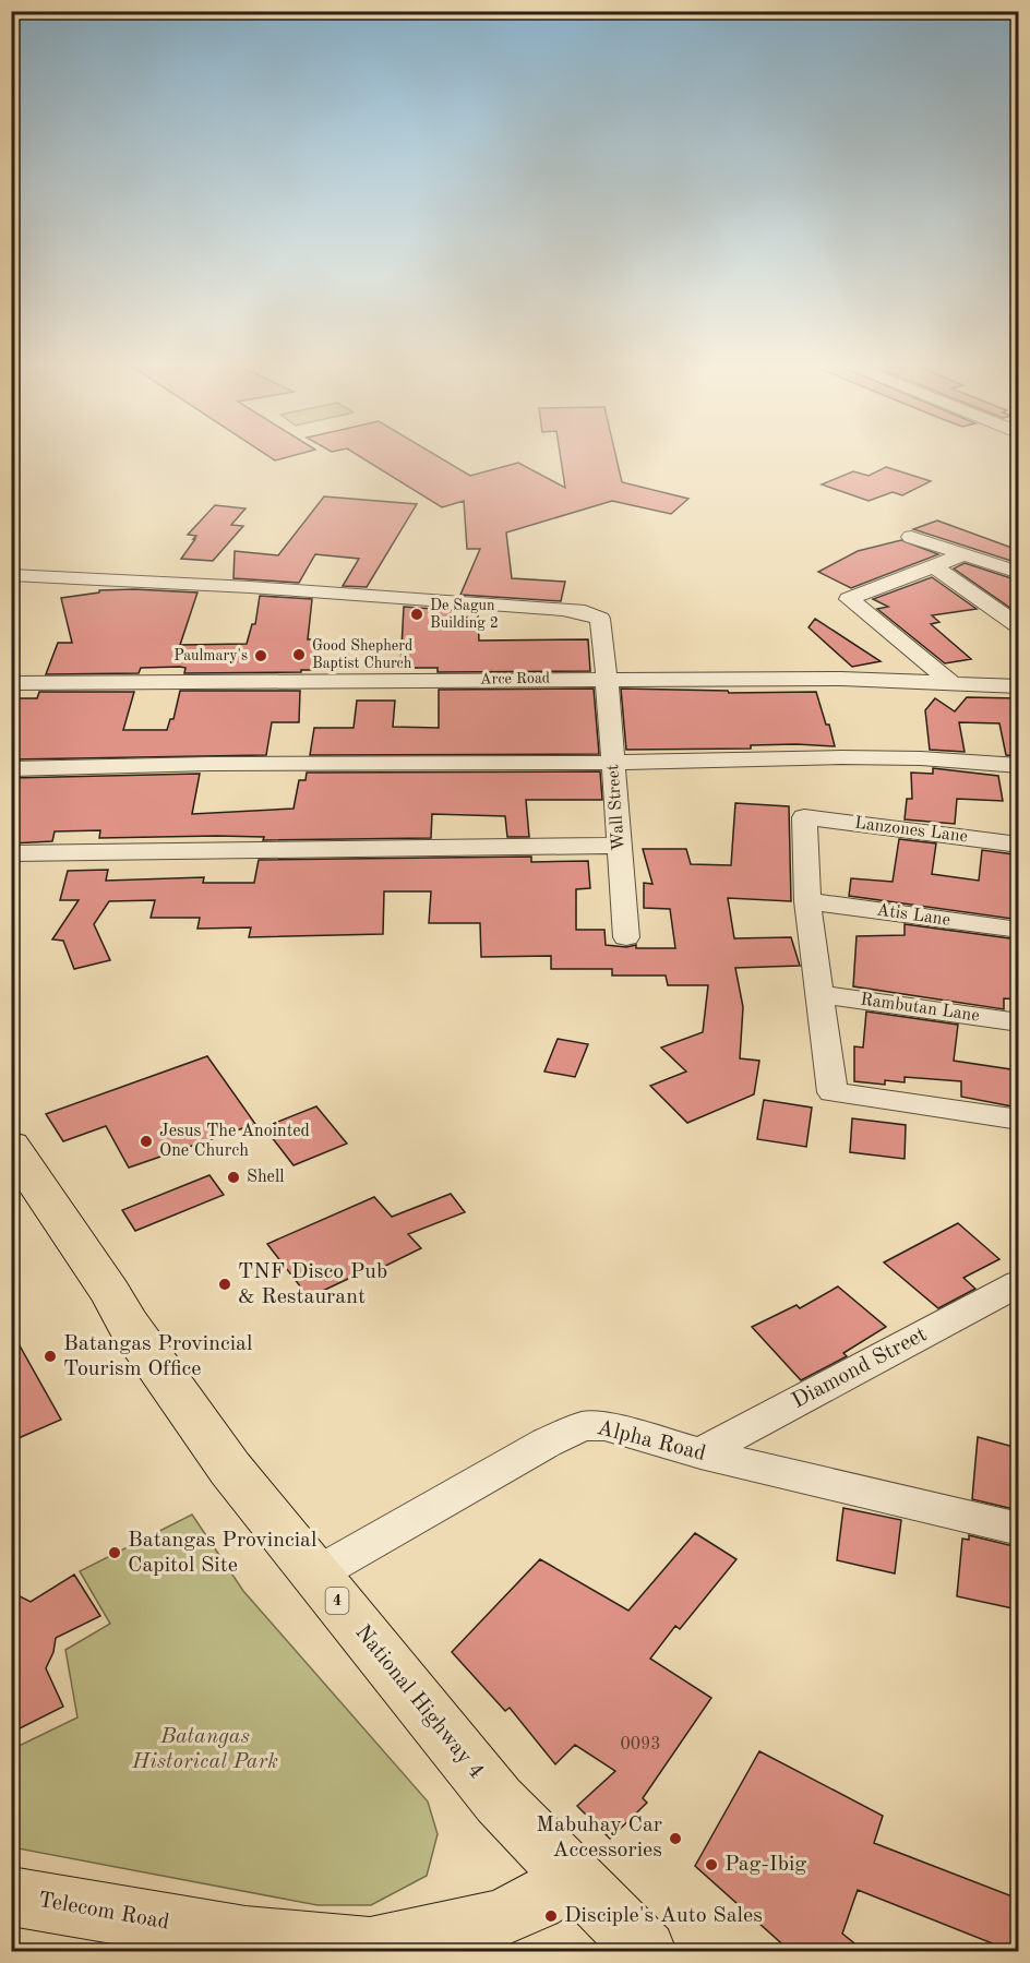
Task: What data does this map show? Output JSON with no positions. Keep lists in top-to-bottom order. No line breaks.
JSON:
{"streets":{"main road":["4","National Highway 4","Telecom Road"],"street":["Arce Road","Wall Street","Lanzones Lane","Atis Lane","Rambutan Lane","Diamond Street","Alpha Road"]},"crossings":[["Arce Road","Wall Street"],["Lanzones Lane","Atis Lane"],["Diamond Street","Alpha Road"],["Alpha Road","National Highway 4"],["National Highway 4","Telecom Road"]],"parks":["Batangas Historical Park"],"places":["De Sagun Building 2","Good Shepherd Baptist Church","Paulmary's","Jesus The Anointed One Church","Shell","TNF Disco Pub & Restaurant","Batangas Provincial Tourism Office","Batangas Provincial Capitol Site","Mabuhay Car Accessories","Pag-Ibig","Disciple's Auto Sales"],"house_numbers":["0093"]}
